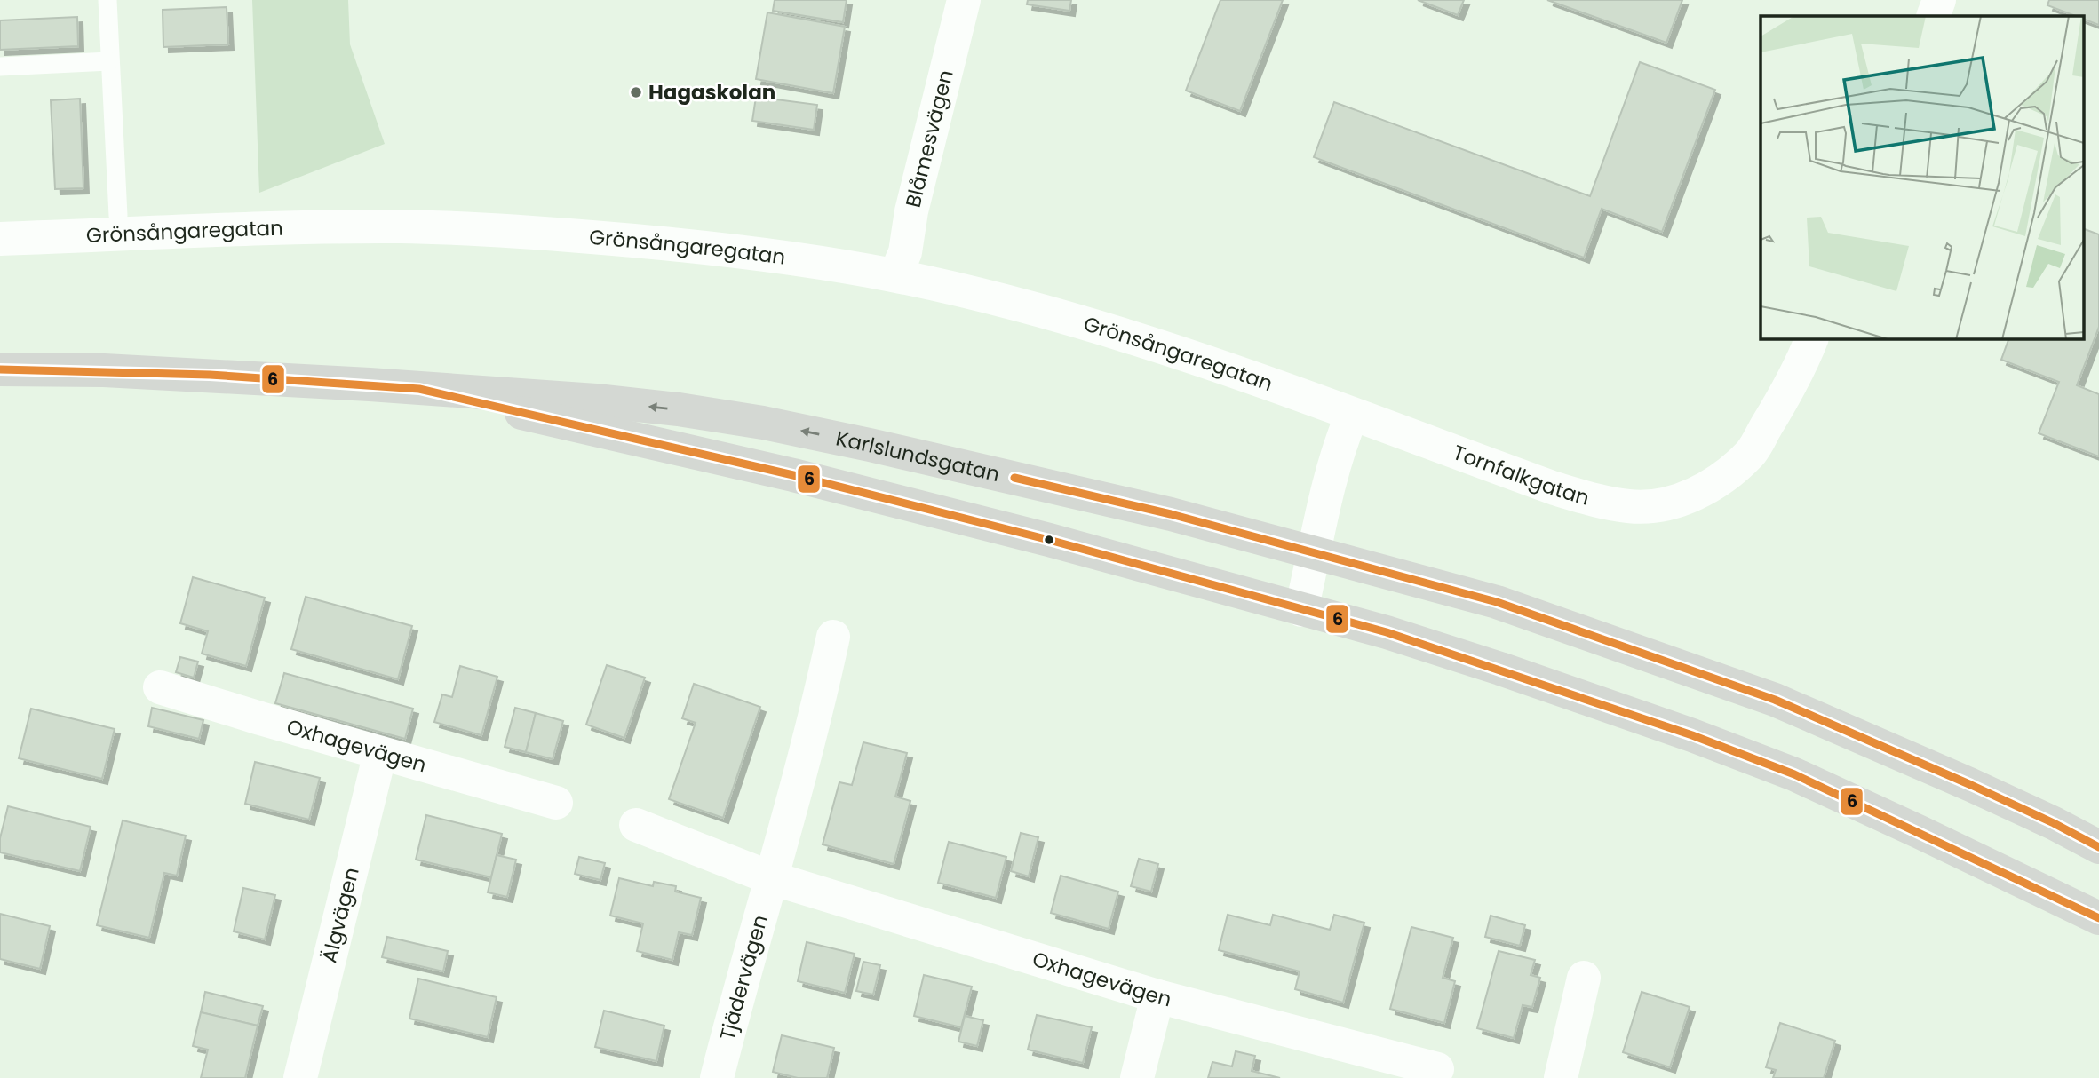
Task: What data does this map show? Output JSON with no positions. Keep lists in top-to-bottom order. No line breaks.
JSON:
{"streets":{"main road":["Karlslundsgatan"],"street":["Blåmesvägen","Grönsångaregatan","Tornfalkgatan","Oxhagevägen","Älgvägen","Tjädervägen"]},"crossings":[["Blåmesvägen","Grönsångaregatan"],["Grönsångaregatan","Tornfalkgatan"],["Oxhagevägen","Älgvägen"],["Oxhagevägen","Tjädervägen"]],"places":["Hagaskolan"],"lines":["transit line 6"]}
